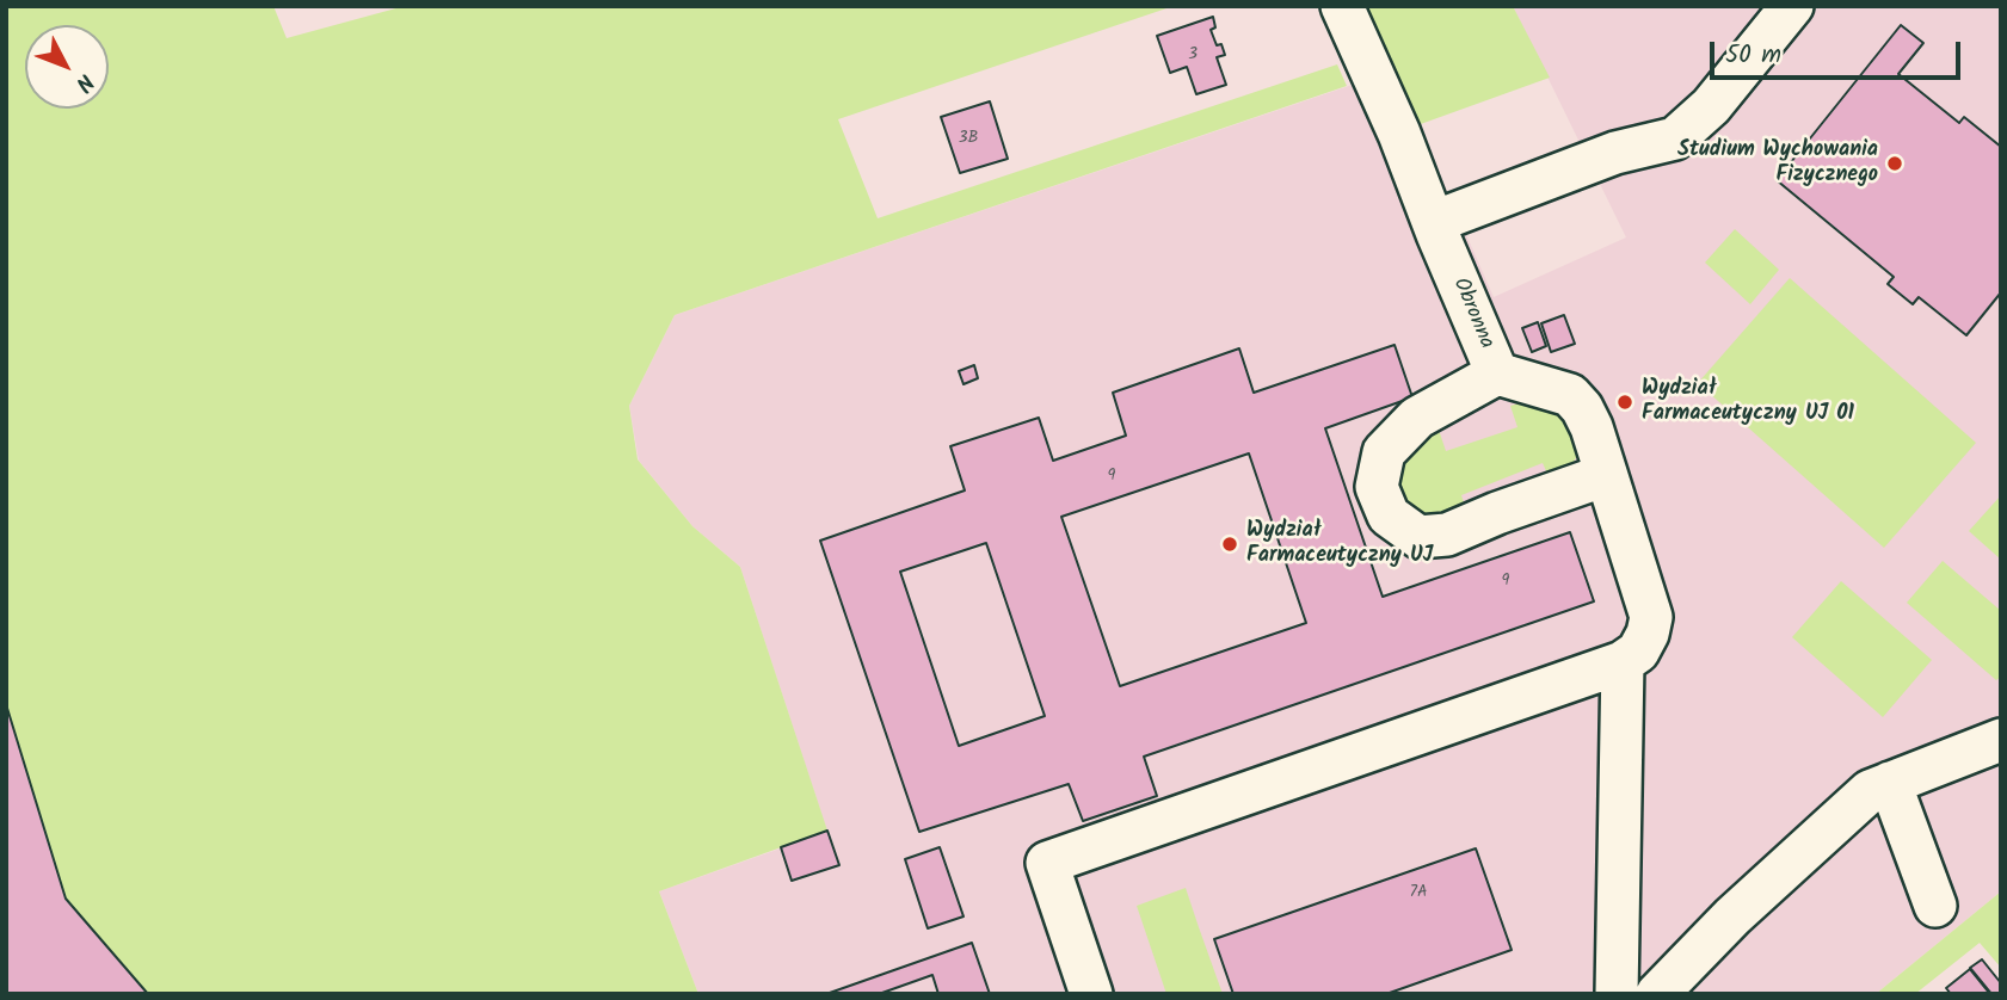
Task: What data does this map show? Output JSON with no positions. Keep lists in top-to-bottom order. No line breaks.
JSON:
{"streets":{"street":["Obronna"]},"places":["Studium Wychowania Fizycznego","Wydział Farmaceutyczny UJ 01","Wydział Farmaceutyczny UJ"],"house_numbers":["3","3B","9","9","7A"],"scale_bar":"50 m","north":"bottom right"}
